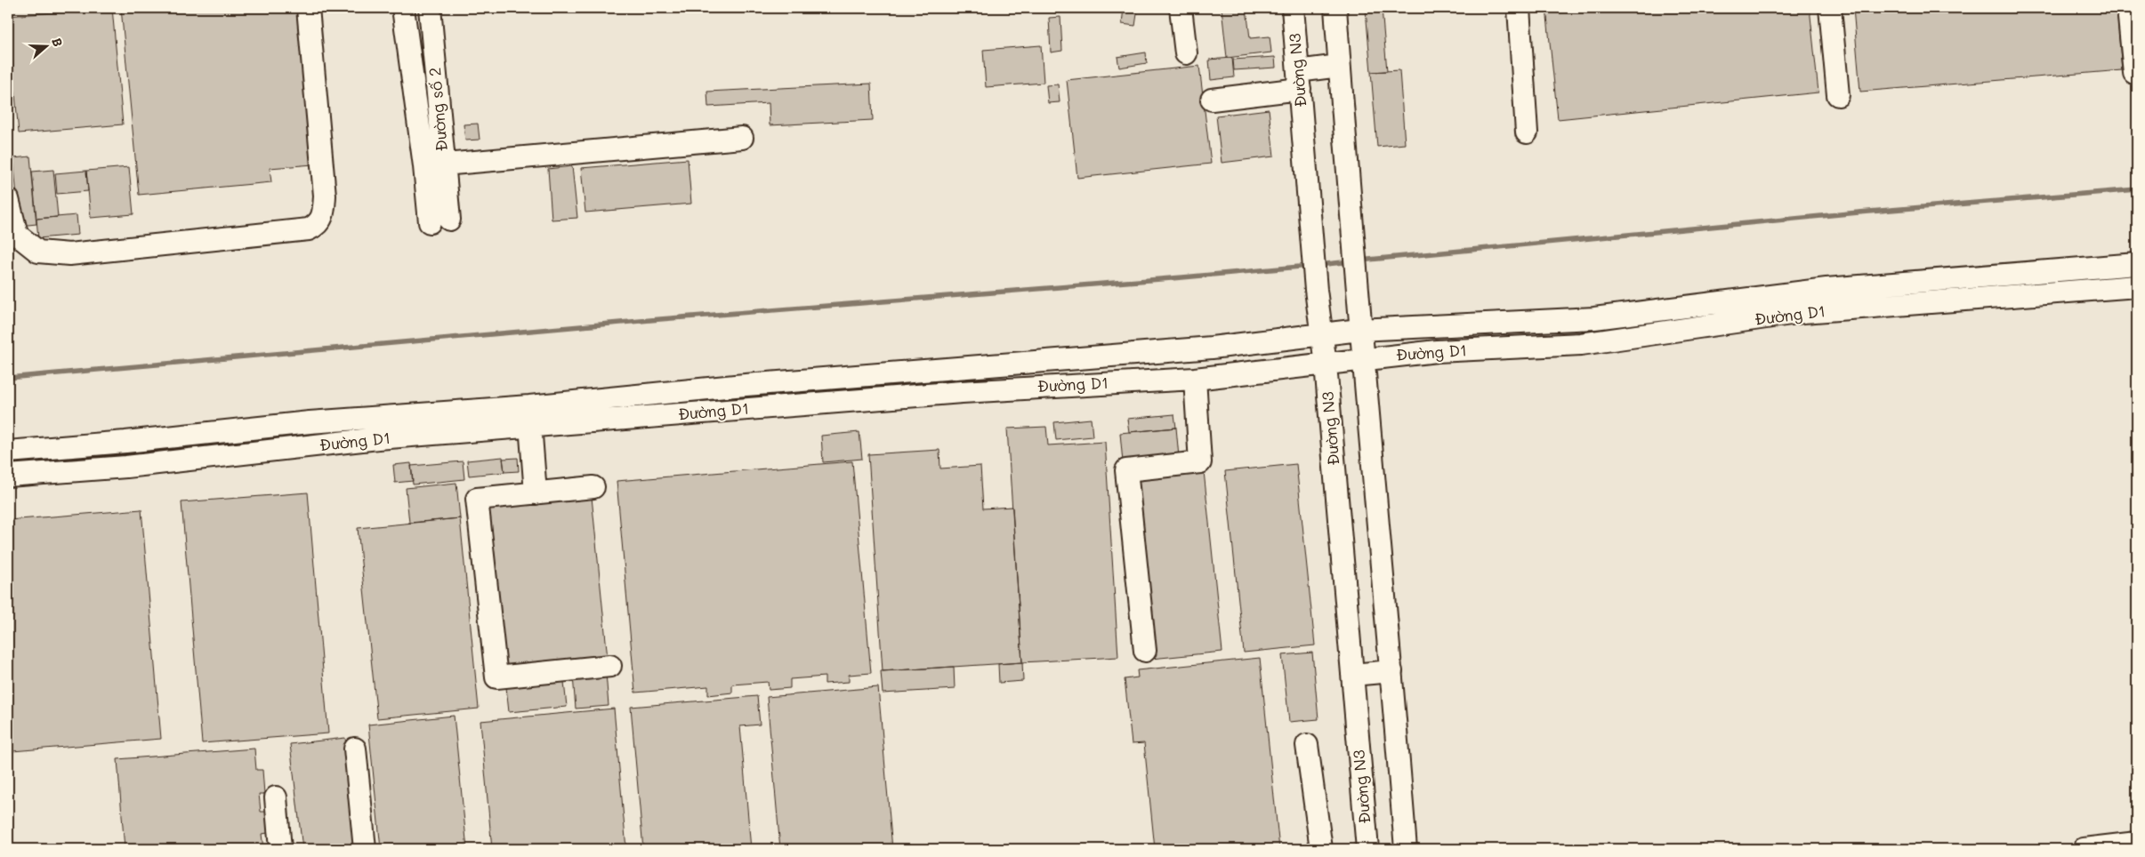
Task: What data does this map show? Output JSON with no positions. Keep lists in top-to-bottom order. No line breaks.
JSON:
{"streets":{"street":["Đường N3","Đường số 2","Đường D1"]},"crossings":[["Đường N3","Đường D1"]],"north":"right"}
